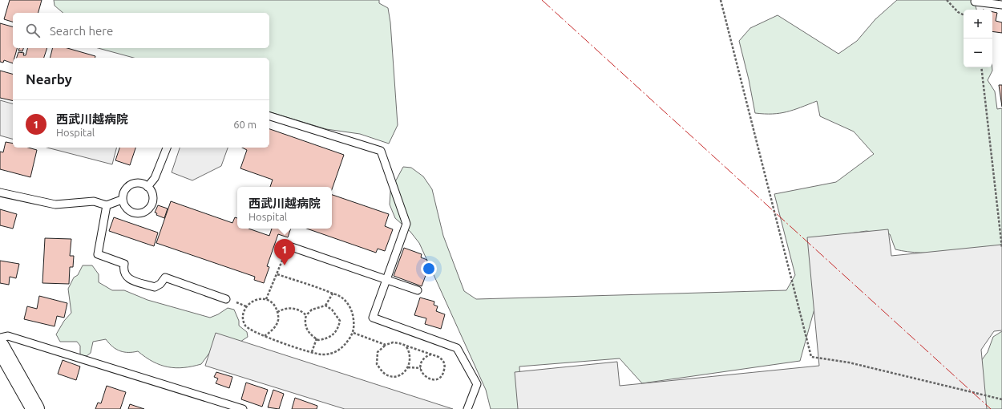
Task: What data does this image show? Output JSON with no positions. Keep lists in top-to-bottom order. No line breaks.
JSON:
{"page":{"map_buttons":["+","−"],"search":"Search here","heading":"Nearby","list":[{"mark":"1","name":"西武川越病院","note":"Hospital","value":"60 m"}],"popup":["西武川越病院","Hospital"],"pins":"1"}}
